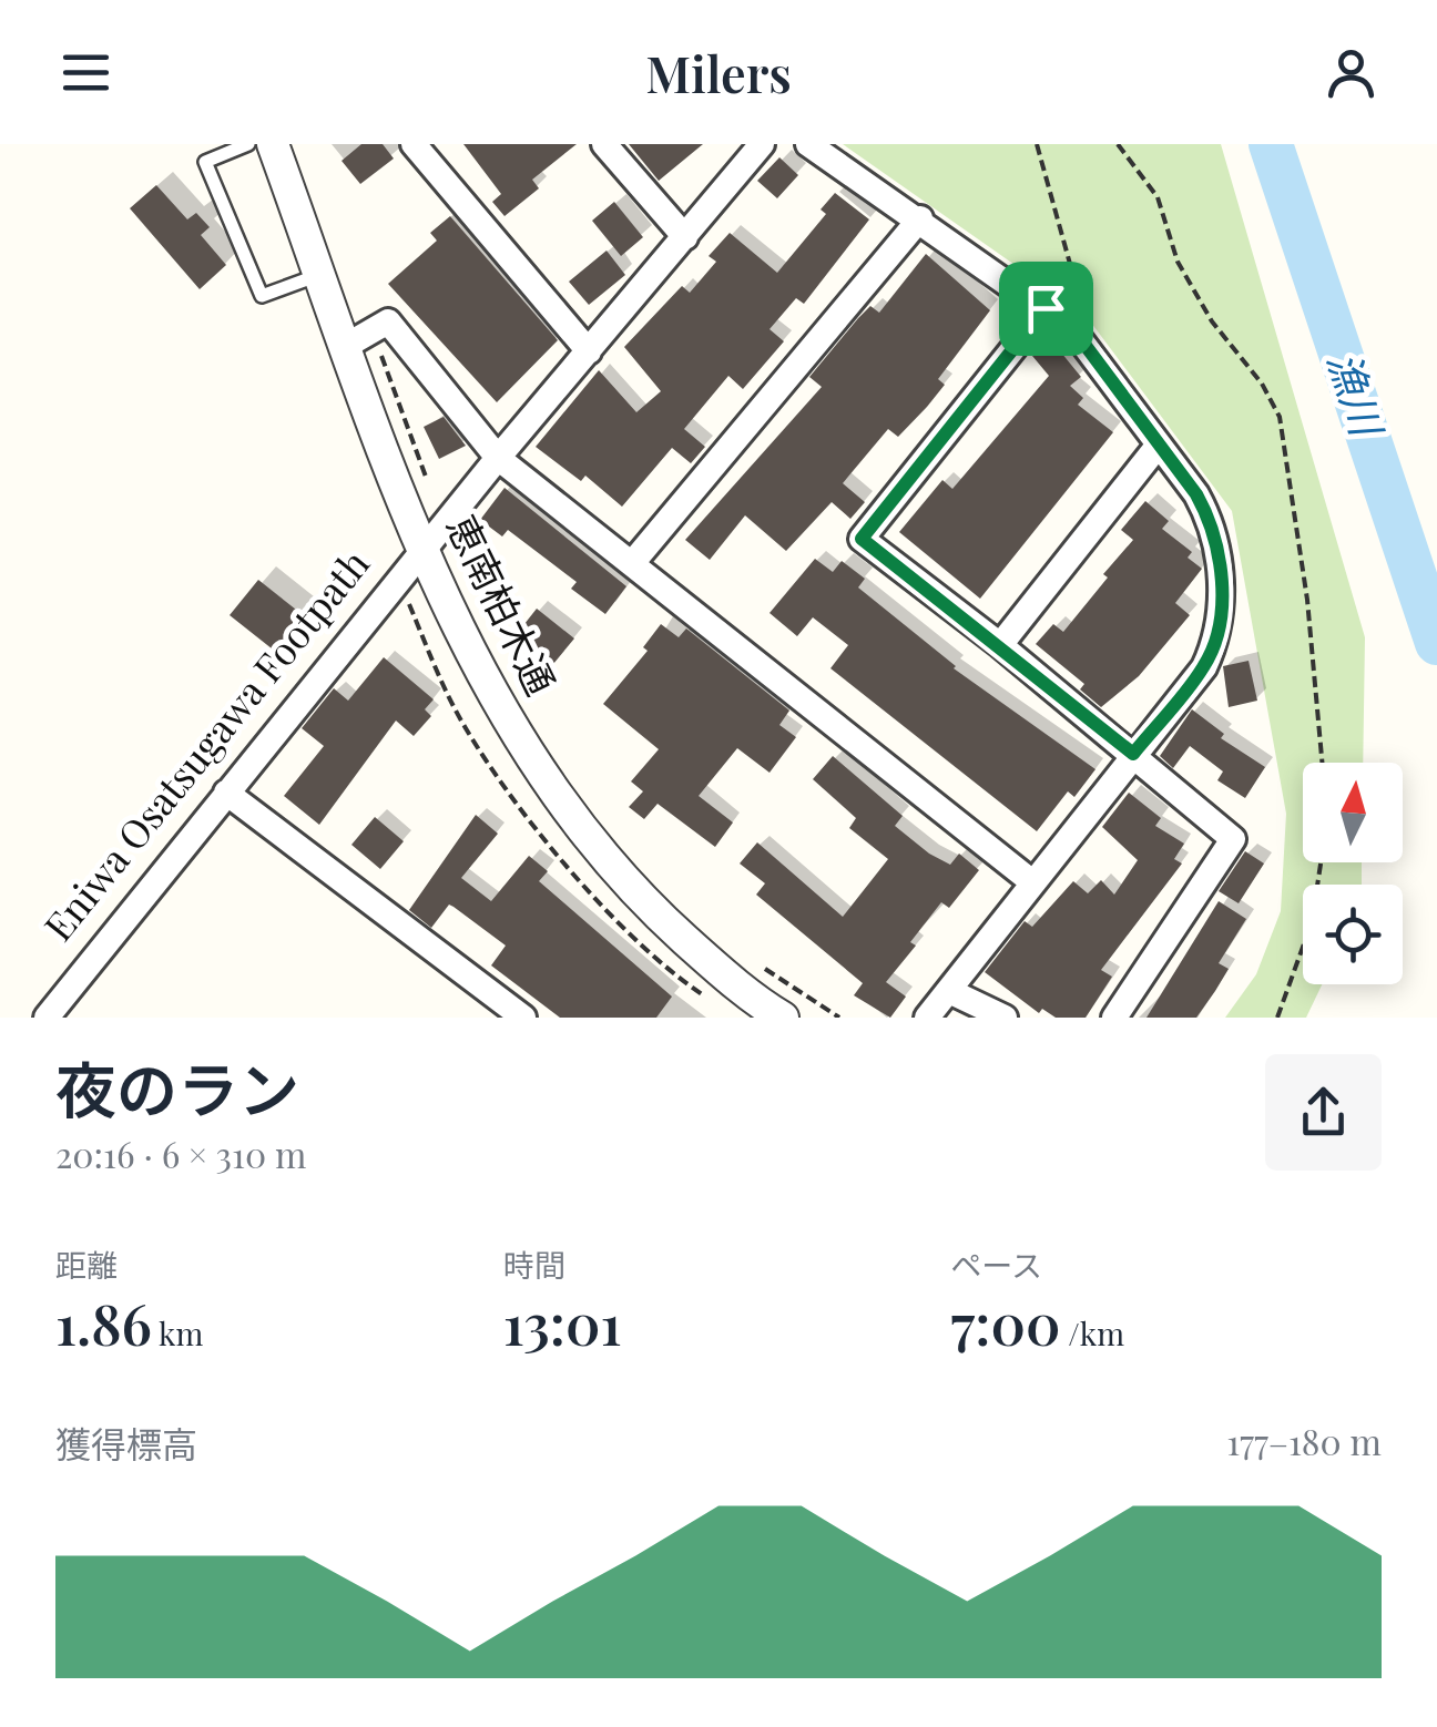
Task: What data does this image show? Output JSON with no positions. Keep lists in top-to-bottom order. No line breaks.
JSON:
{"streets":{"street":["恵南柏木通"],"path":["Eniwa Osatsugawa Footpath"]},"water":["漁川"],"north":"top","page":{"header":"Milers","heading":["夜のラン","20:16 · 6 × 310 m"],"stats":[["距離","1.86 km"],["時間","13:01"],["ペース","7:00 /km"]],"chart":["獲得標高","177–180 m"]}}
